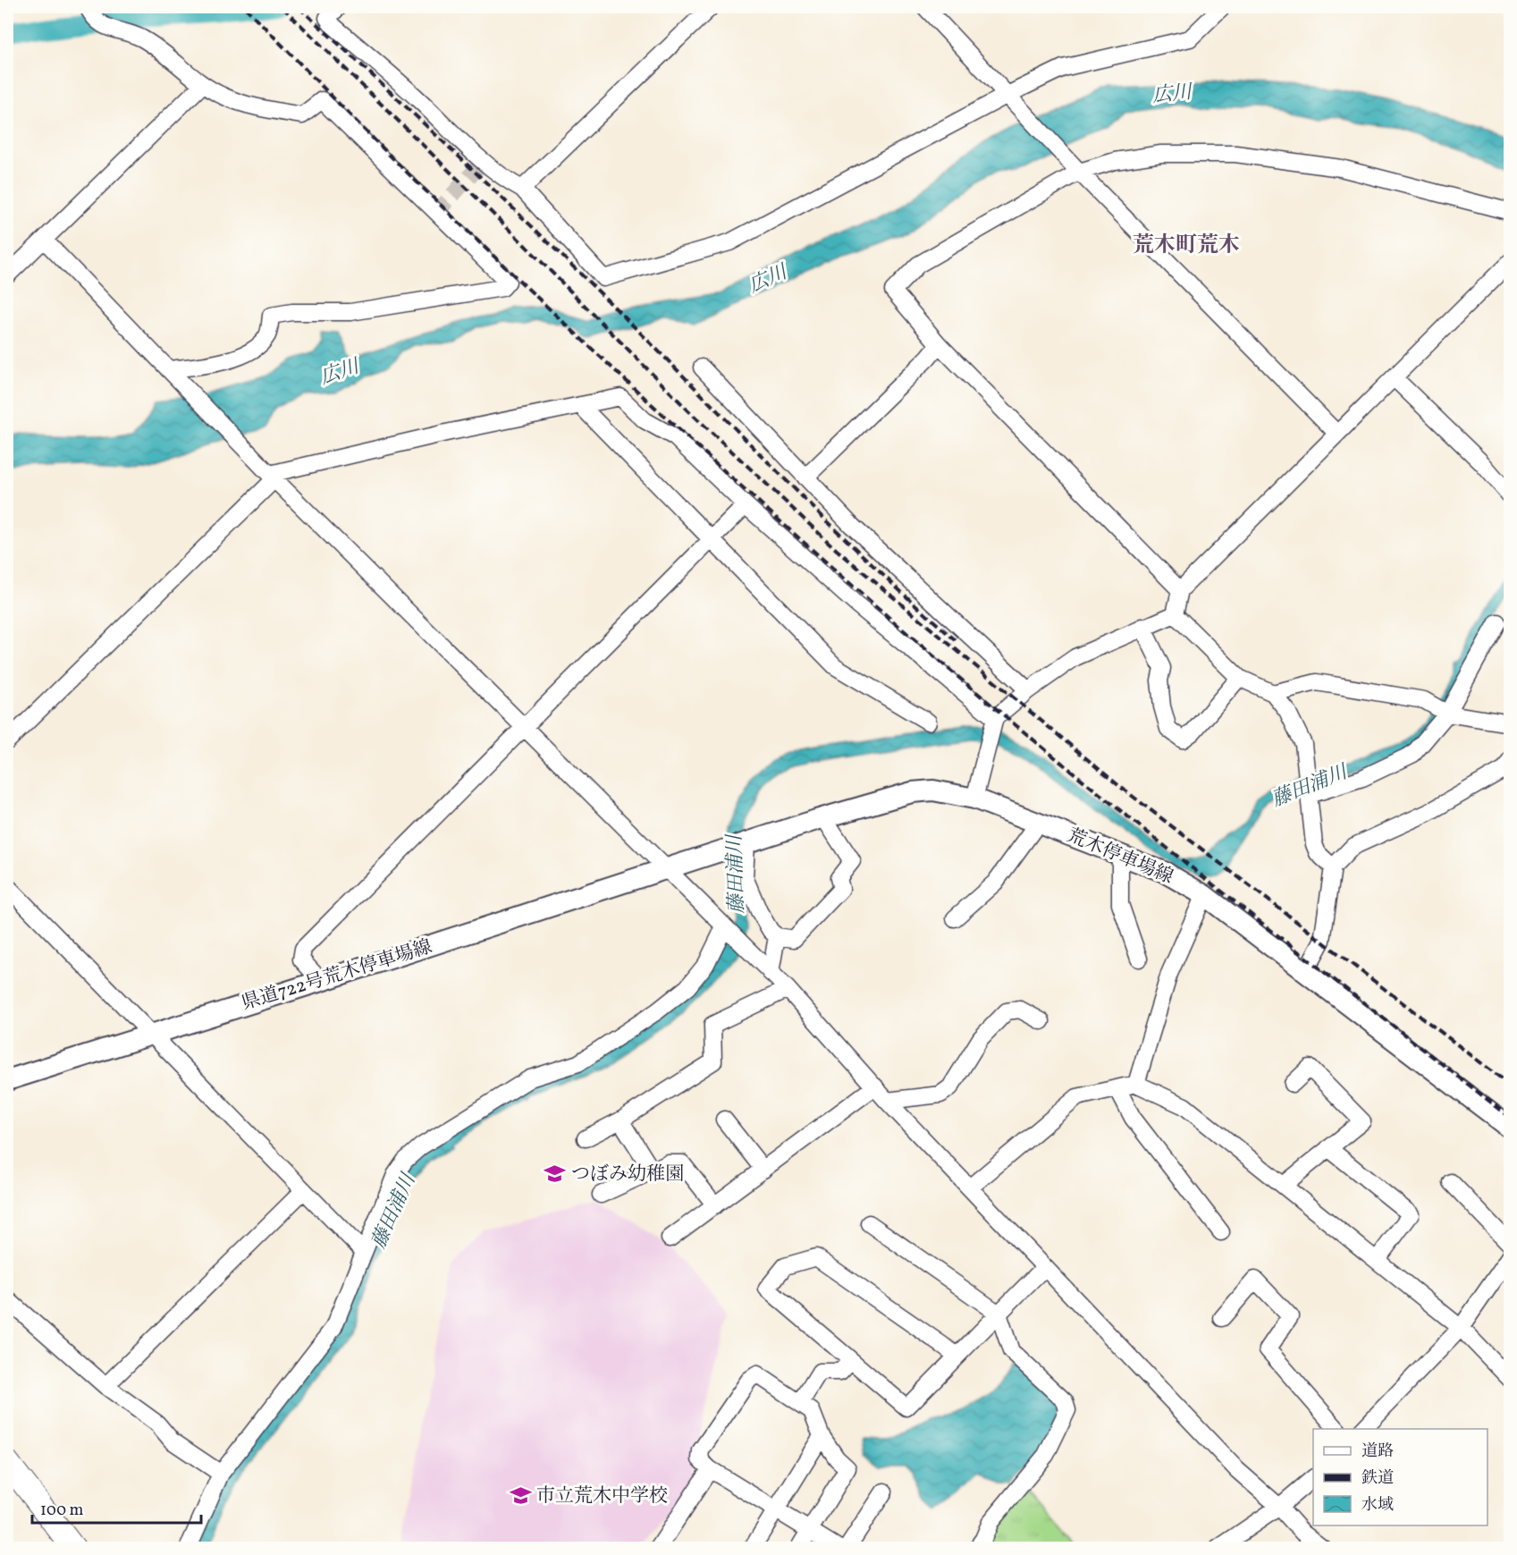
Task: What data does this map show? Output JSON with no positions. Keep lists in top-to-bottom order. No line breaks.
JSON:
{"streets":{"main road":["荒木停車場線","県道722号荒木停車場線"]},"crossings":[["荒木停車場線","県道722号荒木停車場線"]],"districts":["荒木町荒木"],"water":["広川","藤田浦川"],"places":{"school or university":["つぼみ幼稚園","市立荒木中学校"]},"legend":["道路","鉄道","水域"],"scale_bar":"100 m"}
